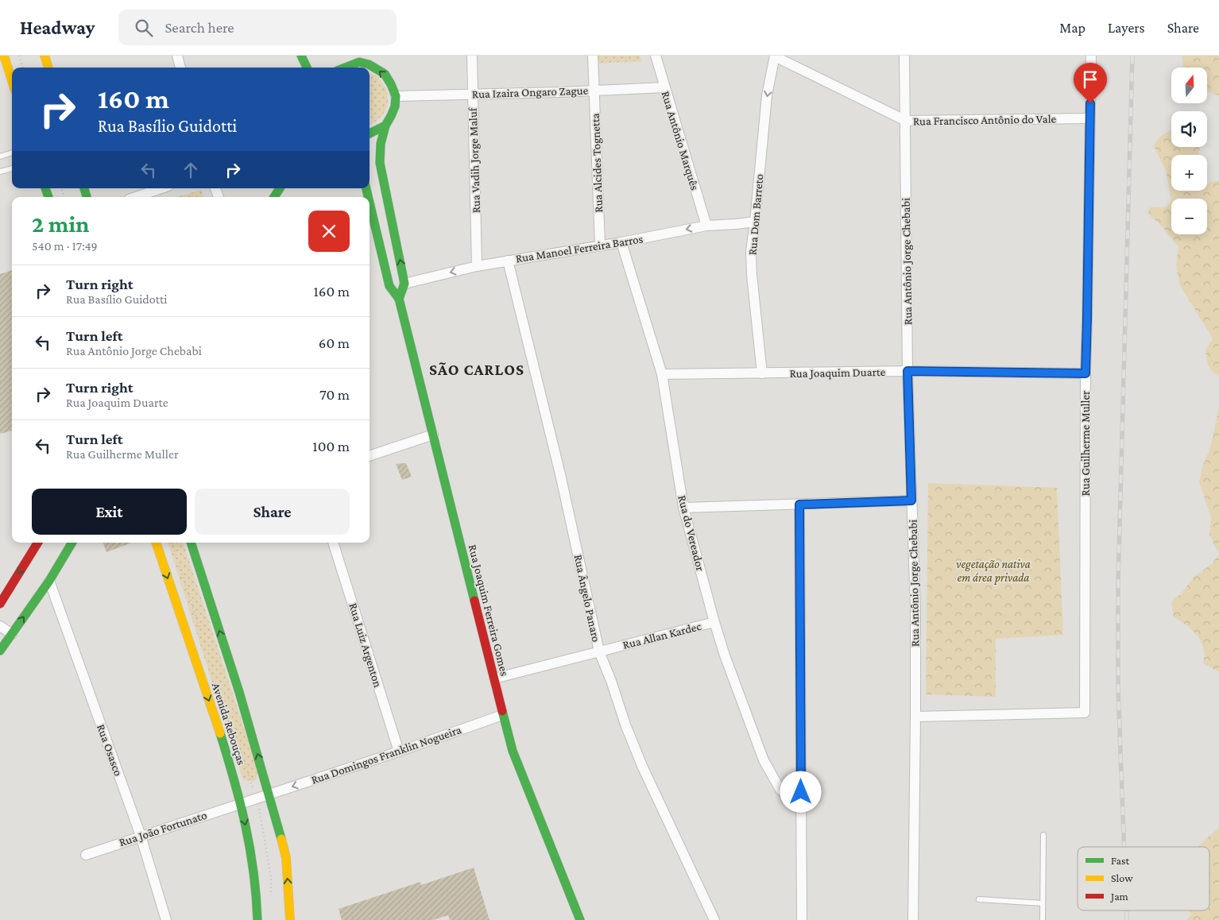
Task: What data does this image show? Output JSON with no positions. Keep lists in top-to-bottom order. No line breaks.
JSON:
{"streets":{"street":["Rua Izaira Ongaro Zague","Rua Francisco Antônio do Vale","Rua Antônio Marquês","Rua Vadih Jorge Maluf","Rua Alcides Tognetta","Rua Dom Barreto","Rua Manoel Ferreira Barros","Rua Antônio Jorge Chebabi","Rua Joaquim Duarte","Rua Guilherme Muller","Rua do Vereador","Rua Ângelo Panaro","Rua Joaquim Ferreira Gomes","Rua Allan Kardec","Rua Luiz Argenton","Avenida Rebouças","Rua Osasco","Rua Domingos Franklin Nogueira","Rua João Fortunato"]},"crossings":[["Rua Izaira Ongaro Zague","Rua Antônio Marquês"],["Rua Izaira Ongaro Zague","Rua Vadih Jorge Maluf"],["Rua Izaira Ongaro Zague","Rua Alcides Tognetta"],["Rua Francisco Antônio do Vale","Rua Dom Barreto"],["Rua Francisco Antônio do Vale","Rua Antônio Jorge Chebabi"],["Rua Francisco Antônio do Vale","Rua Guilherme Muller"],["Rua Antônio Marquês","Rua Manoel Ferreira Barros"],["Rua Vadih Jorge Maluf","Rua Manoel Ferreira Barros"],["Rua Alcides Tognetta","Rua Manoel Ferreira Barros"],["Rua Dom Barreto","Rua Manoel Ferreira Barros"],["Rua Dom Barreto","Rua Joaquim Duarte"],["Rua Manoel Ferreira Barros","Rua do Vereador"],["Rua Manoel Ferreira Barros","Rua Ângelo Panaro"],["Rua Antônio Jorge Chebabi","Rua Joaquim Duarte"],["Rua Antônio Jorge Chebabi","Rua Guilherme Muller"],["Rua Joaquim Duarte","Rua Guilherme Muller"],["Rua Joaquim Duarte","Rua do Vereador"],["Rua do Vereador","Rua Allan Kardec"],["Rua Ângelo Panaro","Rua Allan Kardec"],["Rua Joaquim Ferreira Gomes","Rua Allan Kardec"],["Rua Joaquim Ferreira Gomes","Rua Domingos Franklin Nogueira"],["Rua Luiz Argenton","Rua Domingos Franklin Nogueira"],["Avenida Rebouças","Rua Domingos Franklin Nogueira"],["Avenida Rebouças","Rua João Fortunato"],["Rua Osasco","Rua João Fortunato"],["Rua Domingos Franklin Nogueira","Rua João Fortunato"]],"one_way":["Rua Dom Barreto","Rua Manoel Ferreira Barros","Rua Domingos Franklin Nogueira"],"districts":["SÃO CARLOS"],"parks":["vegetação nativa em área privada"],"legend":["Fast","Slow","Jam"],"north":"top","page":{"header":"Headway","search":"Search here","nav":["Map","Layers","Share"],"map_buttons":["+","−"],"turn":["160 m","Rua Basílio Guidotti"],"heading":["2 min","540 m · 17:49"],"list":[{"name":"Turn right","note":"Rua Basílio Guidotti","value":"160 m"},{"name":"Turn left","note":"Rua Antônio Jorge Chebabi","value":"60 m"},{"name":"Turn right","note":"Rua Joaquim Duarte","value":"70 m"},{"name":"Turn left","note":"Rua Guilherme Muller","value":"100 m"}],"buttons":["Exit","Share"]}}
